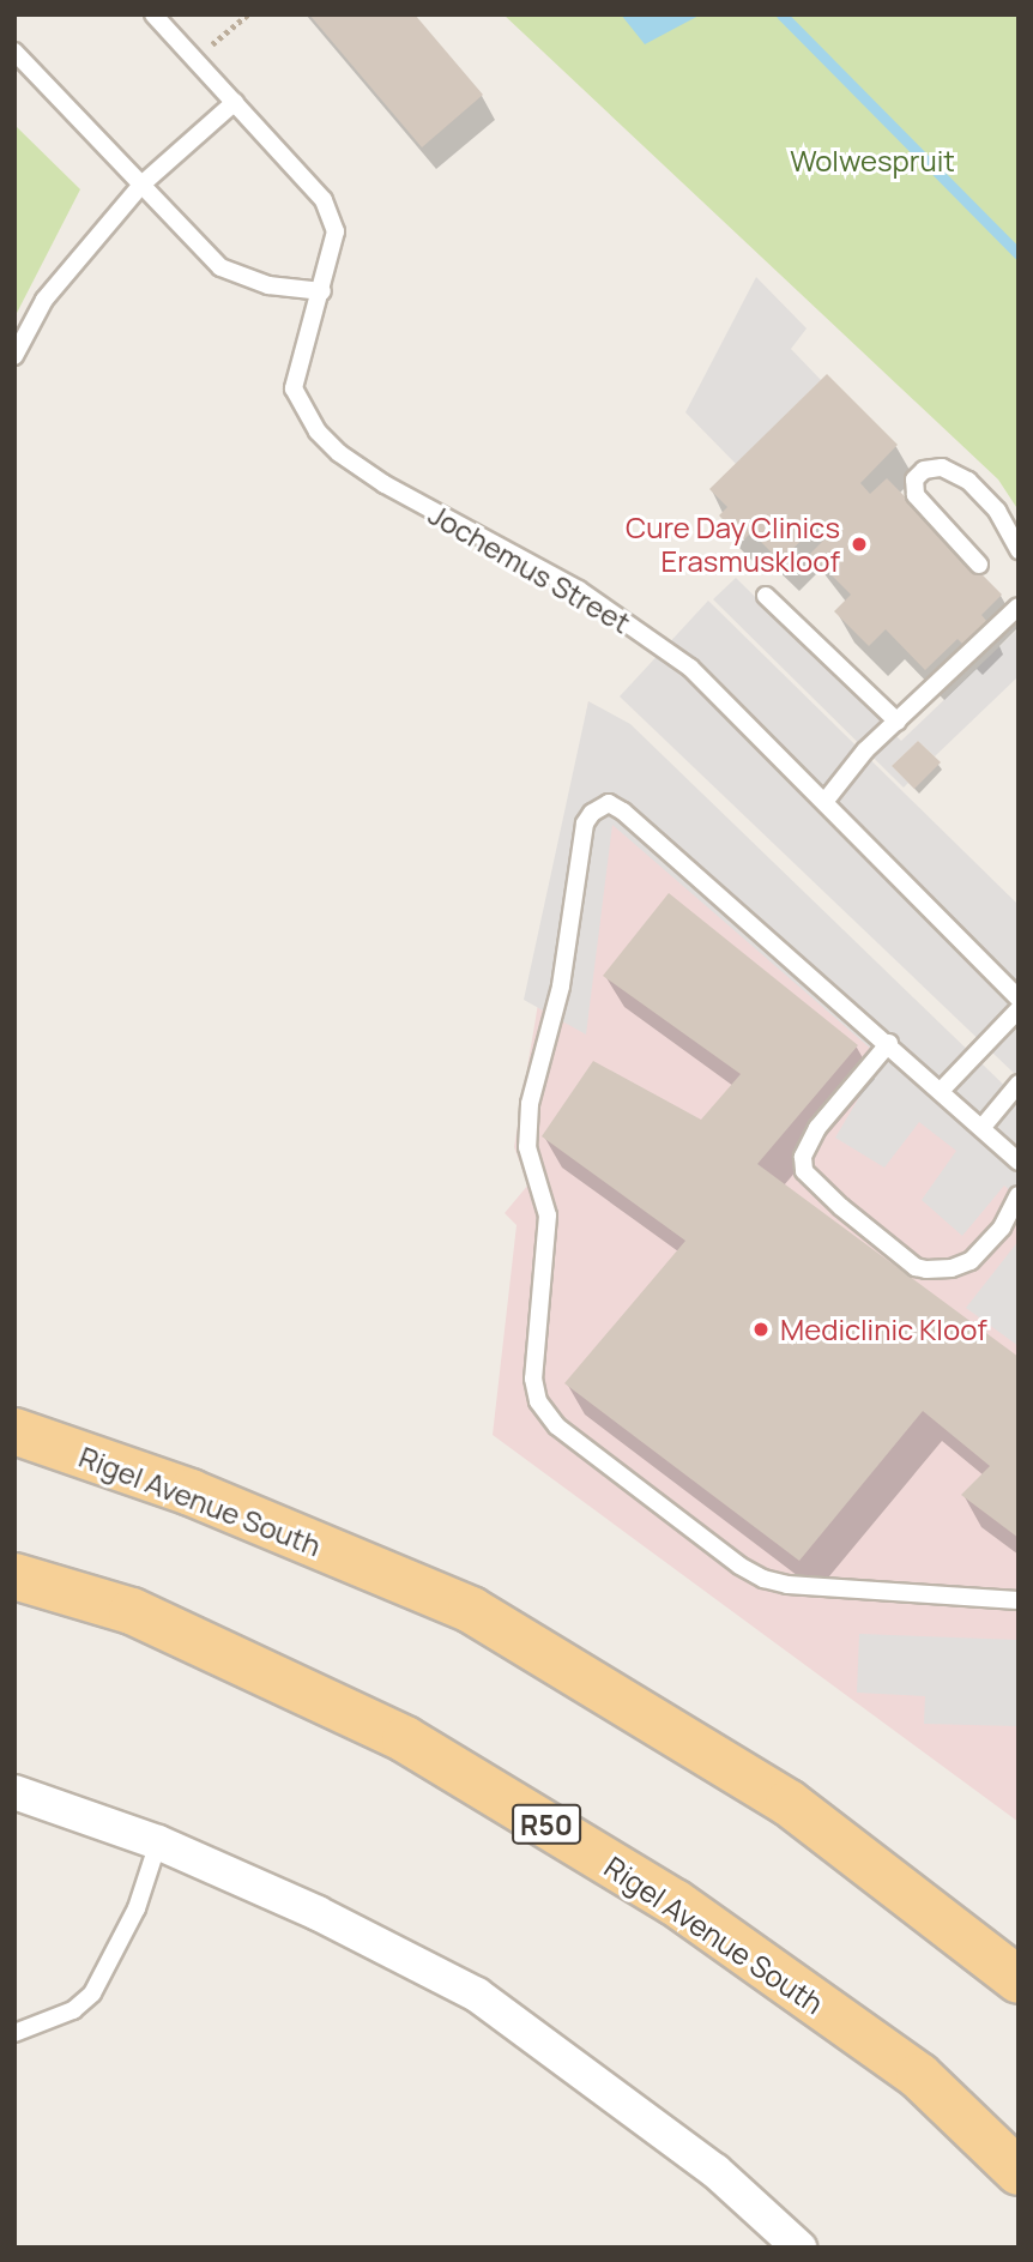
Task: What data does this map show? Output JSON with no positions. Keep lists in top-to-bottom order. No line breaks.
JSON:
{"streets":{"main road":["Rigel Avenue South","R50"],"lane":["Jochemus Street"]},"parks":["Wolwespruit"],"places":["Cure Day Clinics Erasmuskloof","Mediclinic Kloof"]}
